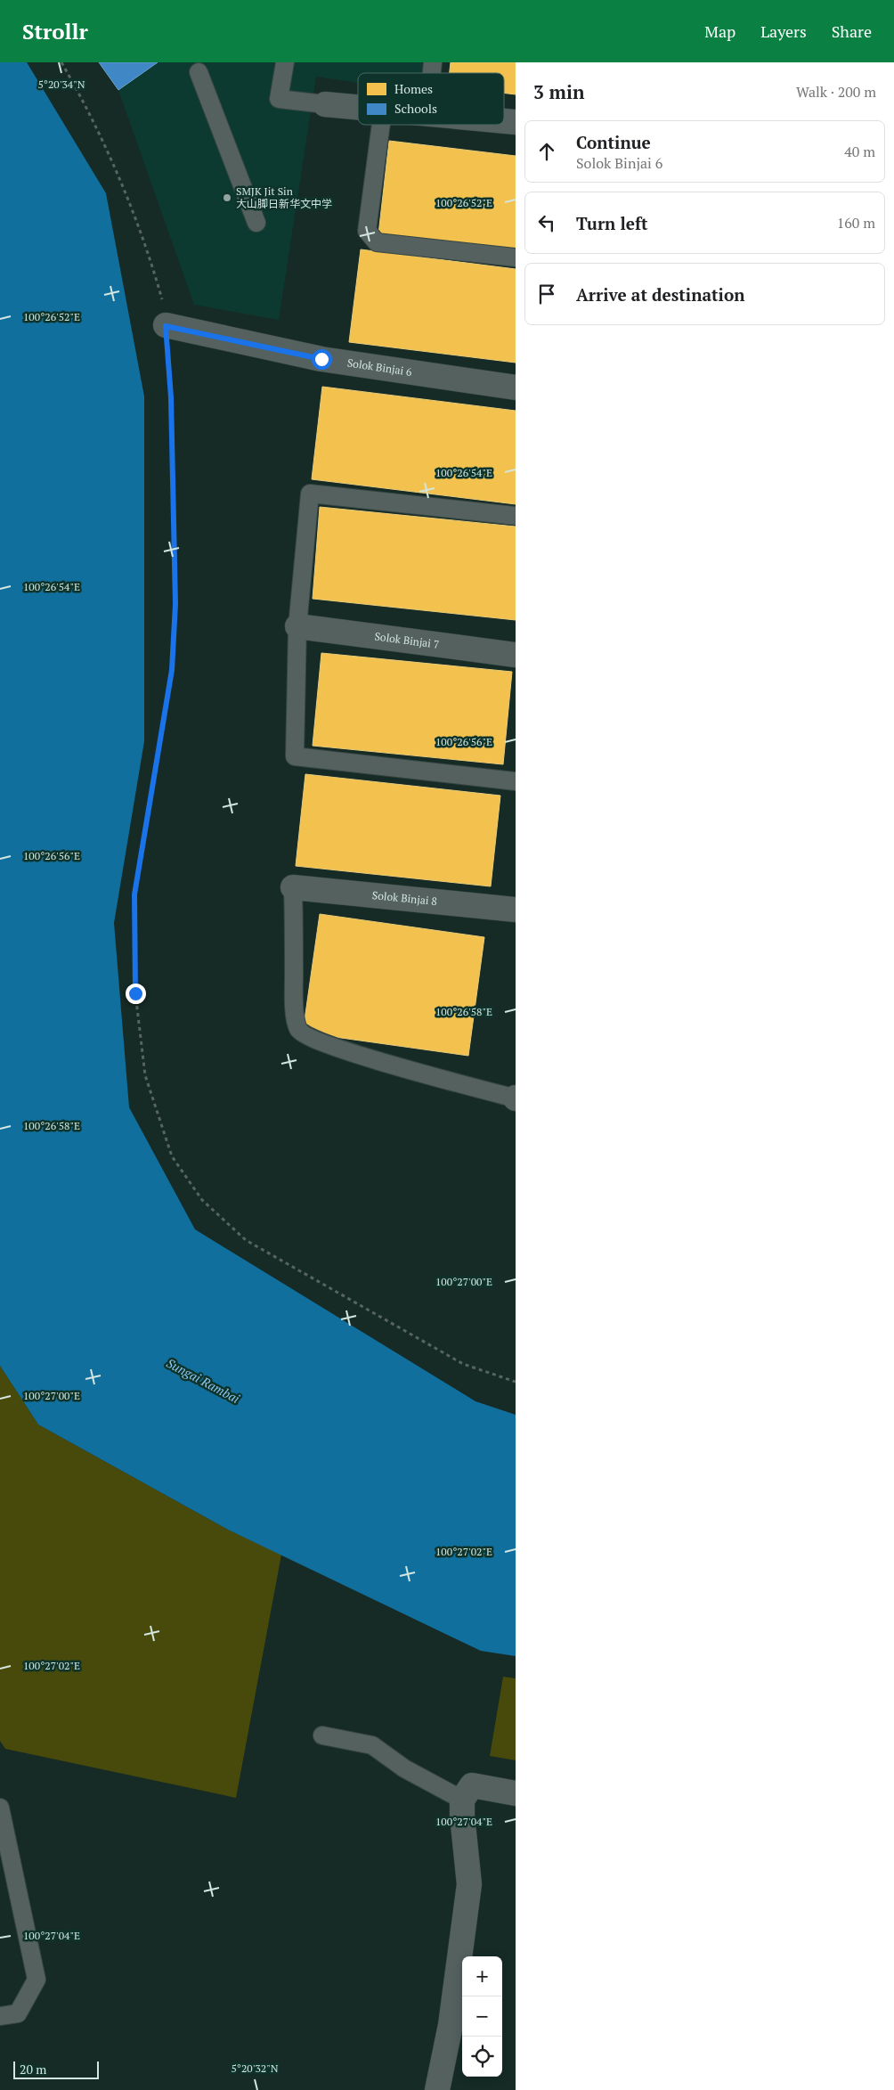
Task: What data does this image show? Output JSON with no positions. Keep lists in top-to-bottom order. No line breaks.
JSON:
{"streets":{"street":["Solok Binjai 6","Solok Binjai 7","Solok Binjai 8"]},"water":["Sungai Rambai"],"places":["SMJK Jit Sin 大山脚日新华文中学"],"legend":["Homes","Schools"],"scale_bar":"20 m","page":{"header":"Strollr","nav":["Map","Layers","Share"],"heading":["3 min","Walk · 200 m"],"list":[["Continue","Solok Binjai 6","40 m"],["Turn left","160 m"],"Arrive at destination"],"map_buttons":["+","−"],"scale":"20 m"},"coordinates":["5°20'34\"N","100°26'52\"E","100°26'54\"E","100°26'56\"E","100°26'58\"E","100°27'00\"E","100°27'02\"E","100°27'04\"E","5°20'32\"N"]}
